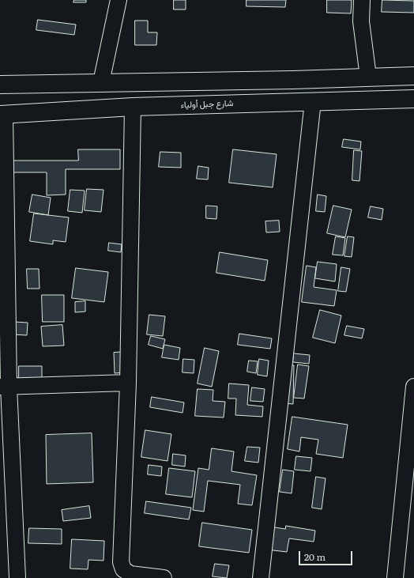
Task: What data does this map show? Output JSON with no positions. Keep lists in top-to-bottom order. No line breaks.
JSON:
{"streets":{"main road":["شارع جبل أولياء"]},"scale_bar":"20 m"}
